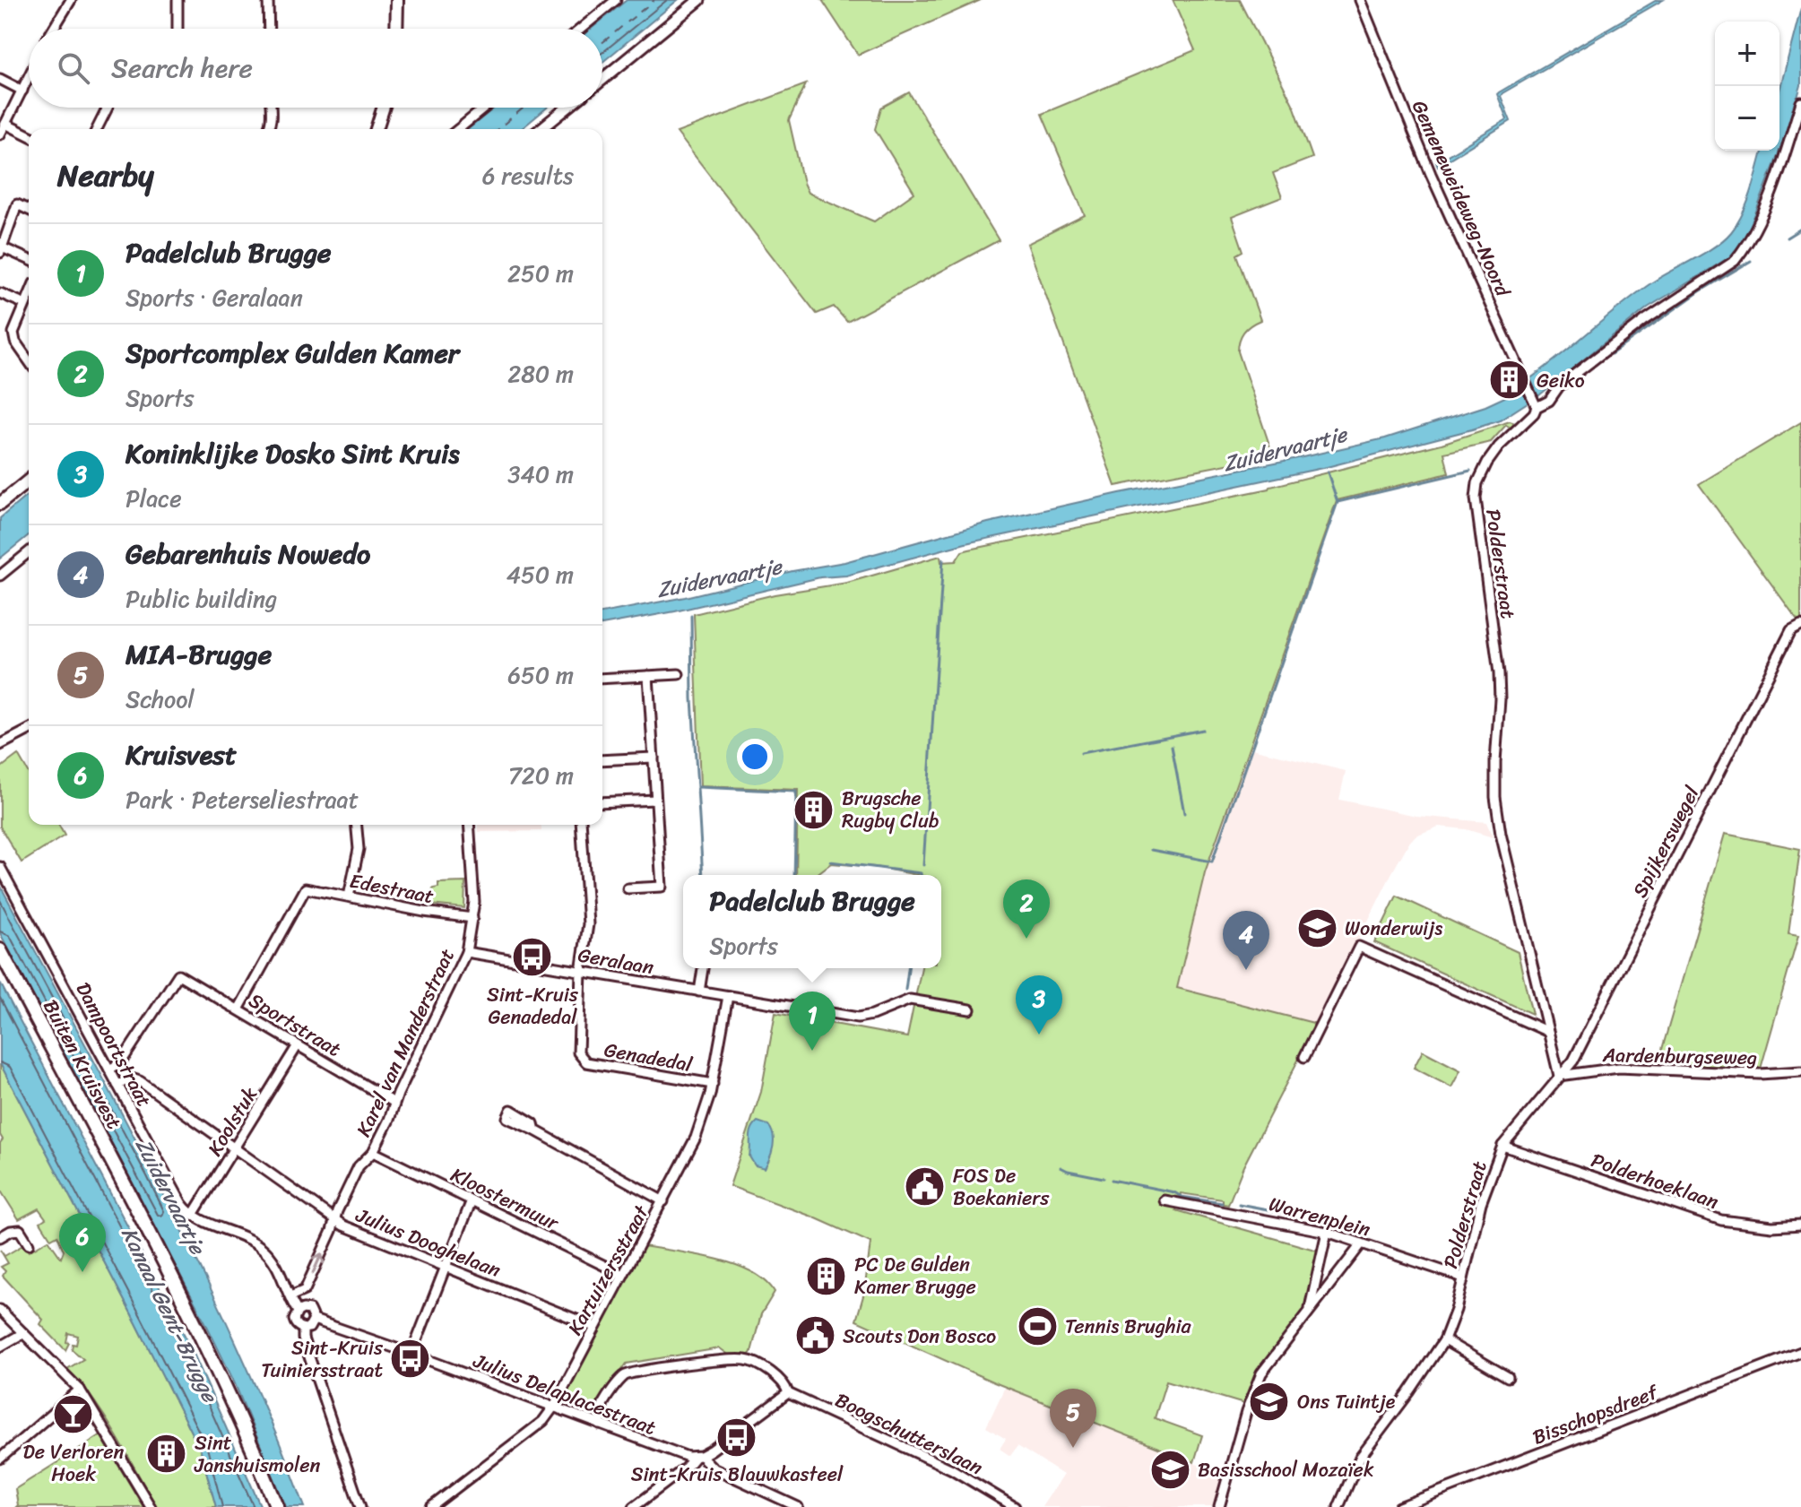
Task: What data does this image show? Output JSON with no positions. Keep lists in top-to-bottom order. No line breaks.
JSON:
{"streets":{"main road":["Buiten Kruisvest"],"street":["Gemeneweideweg-Noord","Polderstraat","Spijkerswegel","Edestraat","Geralaan","Sportstraat","Karel van Manderstraat","Dampoortstraat","Aardenburgseweg","Genadedal","Koolstuk","Polderhoeklaan","Kloostermuur","Warrenplein","Julius Dooghelaan","Kartuizersstraat","Julius Delaplacestraat","Bisschopsdreef","Boogschutterslaan"]},"crossings":[["Gemeneweideweg-Noord","Polderstraat"],["Polderstraat","Spijkerswegel"],["Polderstraat","Aardenburgseweg"],["Polderstraat","Polderhoeklaan"],["Polderstraat","Warrenplein"],["Spijkerswegel","Aardenburgseweg"],["Edestraat","Sportstraat"],["Edestraat","Karel van Manderstraat"],["Geralaan","Karel van Manderstraat"],["Geralaan","Genadedal"],["Geralaan","Kartuizersstraat"],["Sportstraat","Karel van Manderstraat"],["Sportstraat","Dampoortstraat"],["Sportstraat","Koolstuk"],["Karel van Manderstraat","Kloostermuur"],["Karel van Manderstraat","Julius Dooghelaan"],["Dampoortstraat","Koolstuk"],["Dampoortstraat","Julius Dooghelaan"],["Genadedal","Kartuizersstraat"],["Koolstuk","Julius Dooghelaan"],["Kloostermuur","Kartuizersstraat"],["Julius Dooghelaan","Kartuizersstraat"],["Kartuizersstraat","Julius Delaplacestraat"],["Julius Delaplacestraat","Boogschutterslaan"]],"water":["Zuidervaartje","Kanaal Gent-Brugge"],"places":{"building":["Geiko","Brugsche Rugby Club","PC De Gulden Kamer Brugge","Sint Janshuismolen"],"school or university":["Wonderwijs","Ons Tuintje","Basisschool Mozaïek"],"bus stop":["Sint-Kruis Genadedal","Sint-Kruis Tuiniersstraat","Sint-Kruis Blauwkasteel"],"public building":["FOS De Boekaniers","Scouts Don Bosco"],"sports":["Tennis Brughia"],"bar":["De Verloren Hoek"]},"page":{"map_buttons":["+","−"],"search":"Search here","heading":["Nearby","6 results"],"list":[{"mark":"1","name":"Padelclub Brugge","note":"Sports · Geralaan","value":"250 m"},{"mark":"2","name":"Sportcomplex Gulden Kamer","note":"Sports","value":"280 m"},{"mark":"3","name":"Koninklijke Dosko Sint Kruis","note":"Place","value":"340 m"},{"mark":"4","name":"Gebarenhuis Nowedo","note":"Public building","value":"450 m"},{"mark":"5","name":"MIA-Brugge","note":"School","value":"650 m"},{"mark":"6","name":"Kruisvest","note":"Park · Peterseliestraat","value":"720 m"}],"popup":["Padelclub Brugge","Sports"],"pins":["2","4","3","1","6","5"]}}
